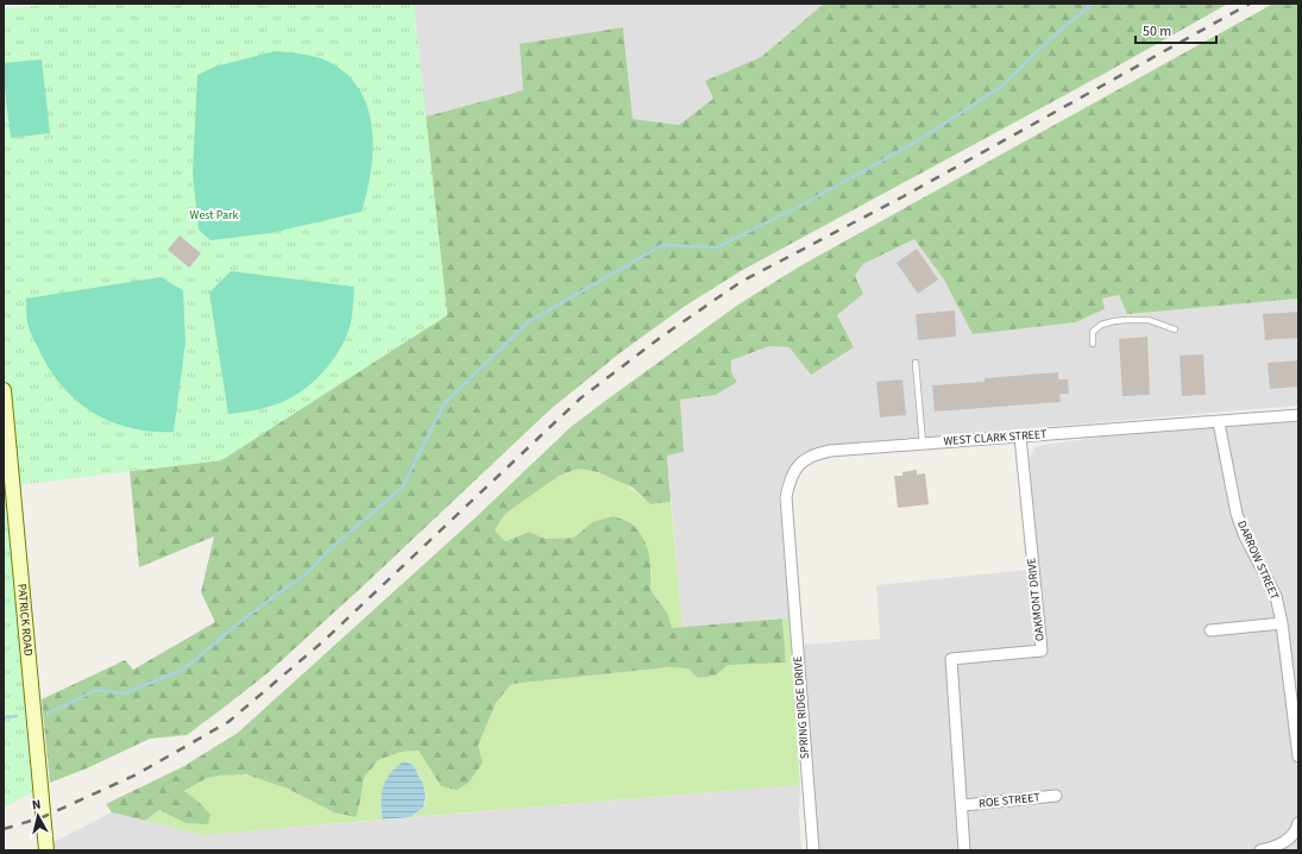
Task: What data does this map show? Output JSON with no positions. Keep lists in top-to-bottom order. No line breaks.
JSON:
{"streets":{"street":["WEST CLARK STREET","DARROW STREET","OAKMONT DRIVE","PATRICK ROAD","SPRING RIDGE DRIVE","ROE STREET"]},"crossings":[["WEST CLARK STREET","DARROW STREET"],["WEST CLARK STREET","OAKMONT DRIVE"],["WEST CLARK STREET","SPRING RIDGE DRIVE"],["OAKMONT DRIVE","ROE STREET"]],"parks":["West Park"],"scale_bar":"50 m","north":"top"}
